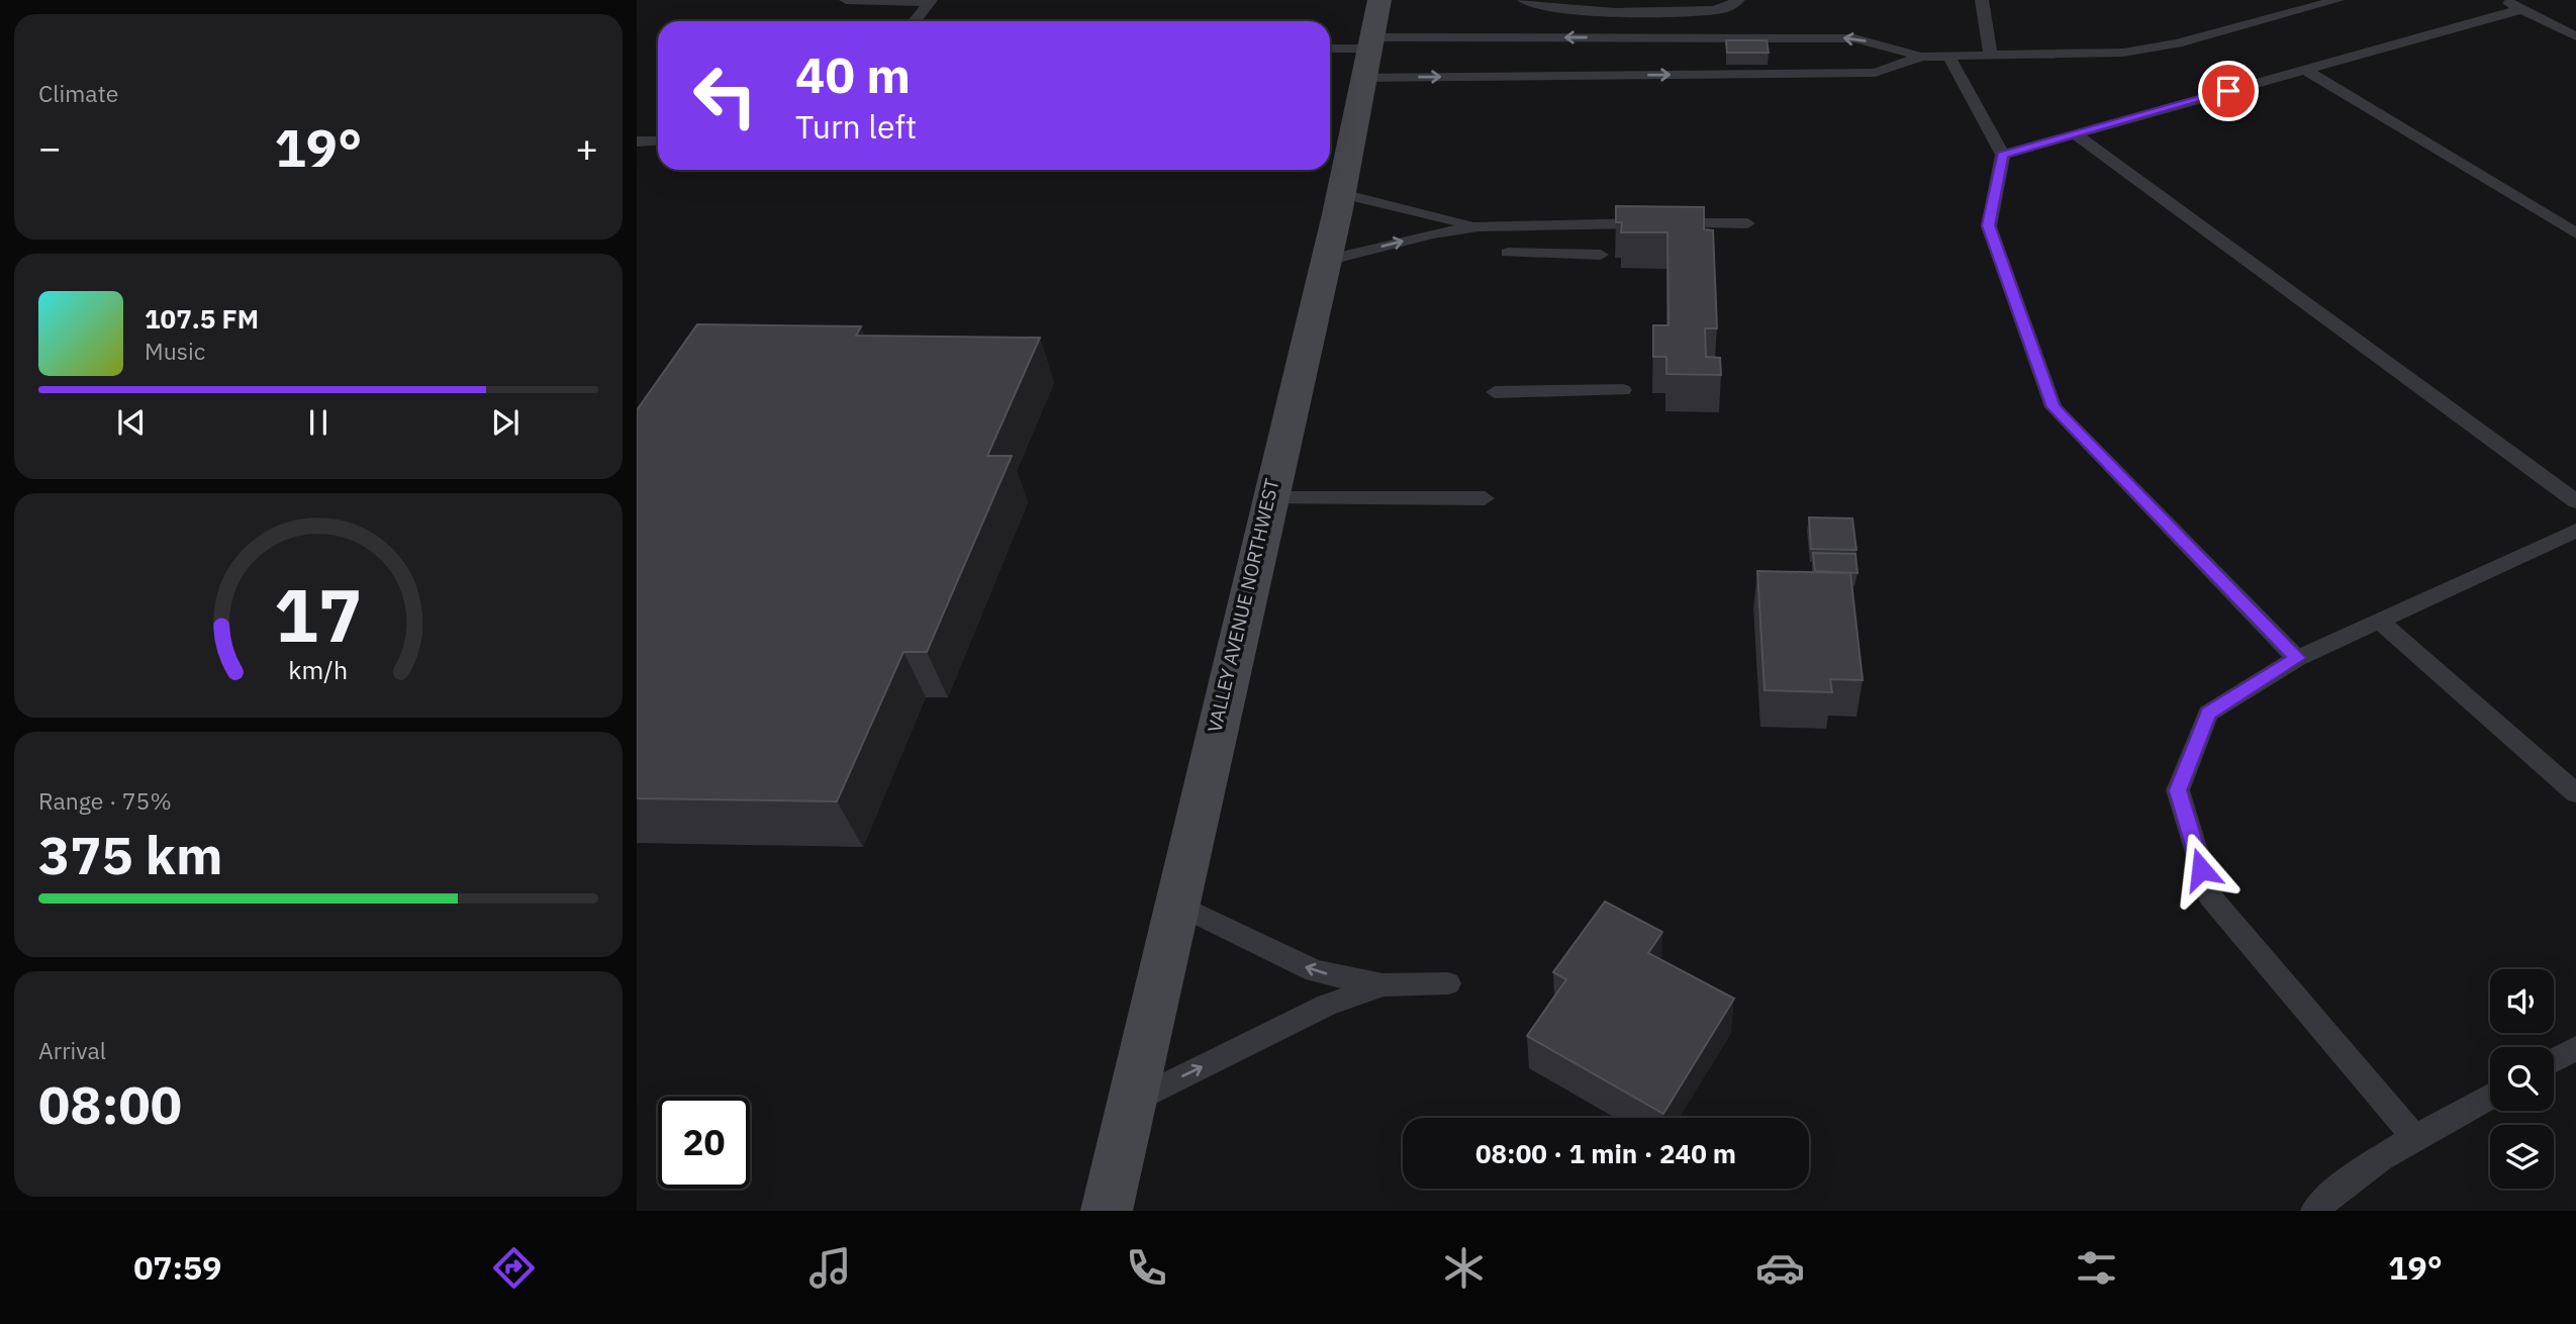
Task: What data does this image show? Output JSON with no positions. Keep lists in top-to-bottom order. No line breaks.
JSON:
{"streets":{"main road":["VALLEY AVENUE NORTHWEST"]},"page":{"tile":["Climate",["Range · 75%","375 km"],["Arrival","08:00"]],"turn":["40 m","Turn left"],"heat":["−","19°","+"],"song":["107.5 FM","Music"],"limit":"20","trip":"08:00 · 1 min · 240 m","tabs":["07:59","19°"],"gauge":["17","km/h"]}}
